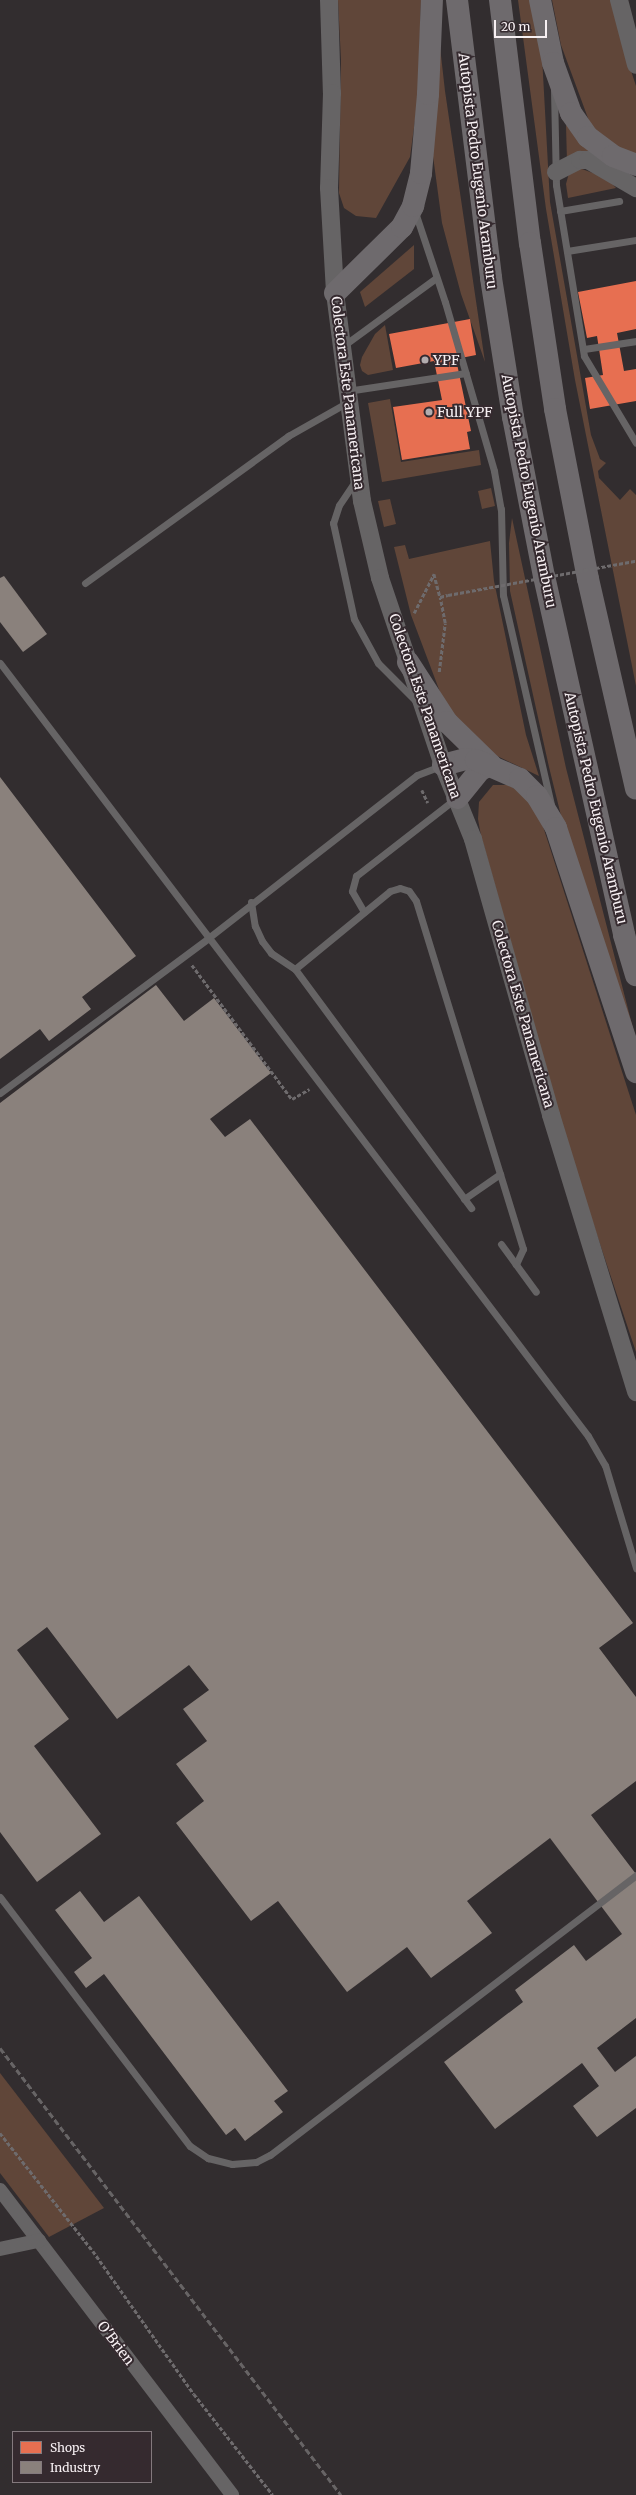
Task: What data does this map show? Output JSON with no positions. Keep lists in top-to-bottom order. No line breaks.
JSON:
{"streets":{"highway":["Autopista Pedro Eugenio Aramburu"],"street":["Colectora Este Panamericana","O'Brien"]},"places":["YPF","Full YPF"],"legend":["Shops","Industry"],"scale_bar":"20 m"}
